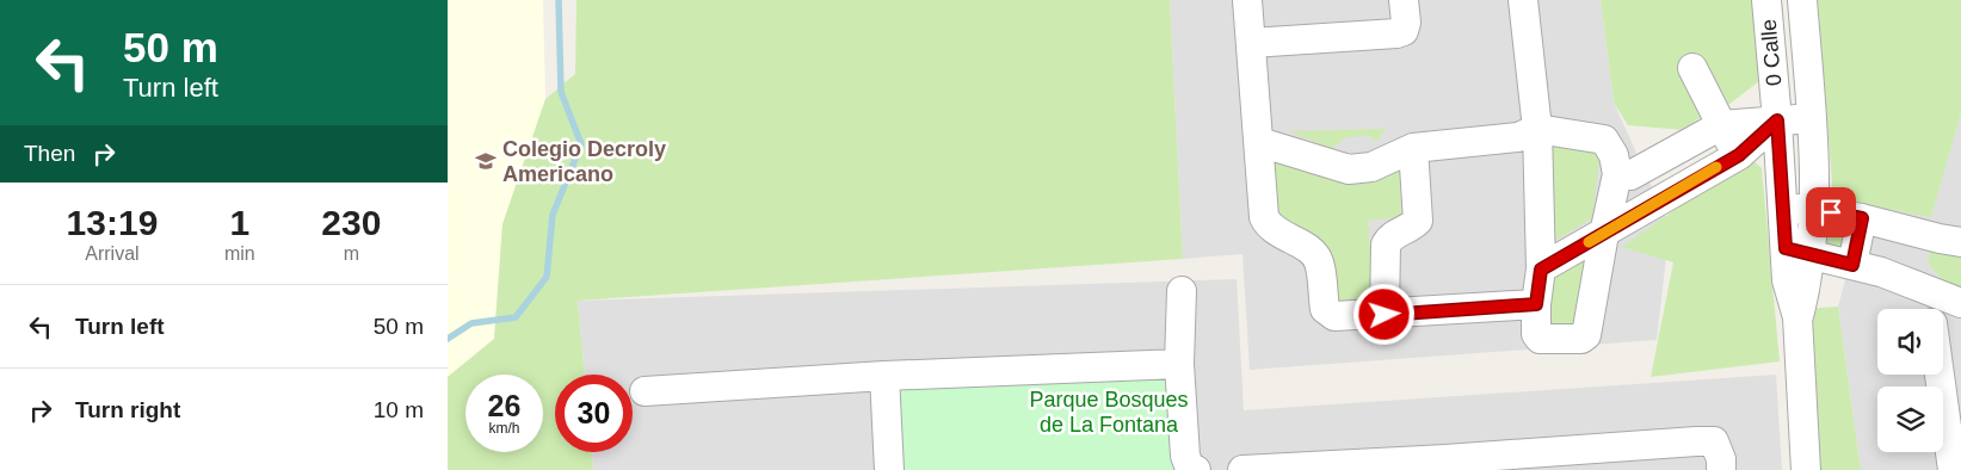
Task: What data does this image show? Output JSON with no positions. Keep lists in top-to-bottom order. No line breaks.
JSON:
{"streets":{"street":["0 Calle"]},"parks":["Parque Bosques de La Fontana"],"places":{"school or university":["Colegio Decroly Americano"]},"page":{"turn":["50 m","Turn left"],"then":"Then","eta":["13:19","Arrival","1","min","230","m"],"list":[{"name":"Turn left","value":"50 m"},{"name":"Turn right","value":"10 m"}],"speed":"26 km/h","limit":"30"}}
